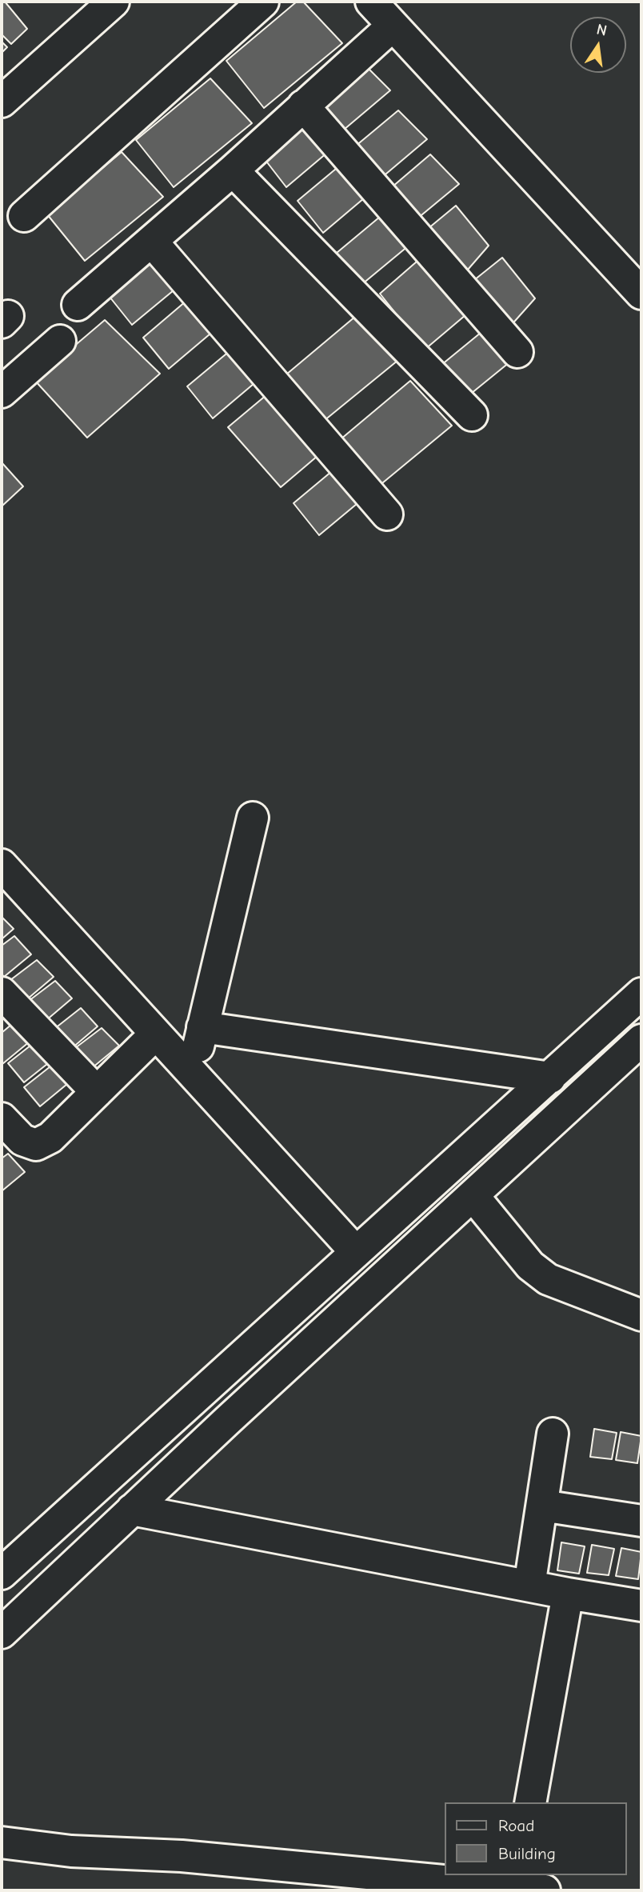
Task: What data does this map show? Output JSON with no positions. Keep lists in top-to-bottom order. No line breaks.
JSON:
{"legend":["Road","Building"],"north":"top"}
